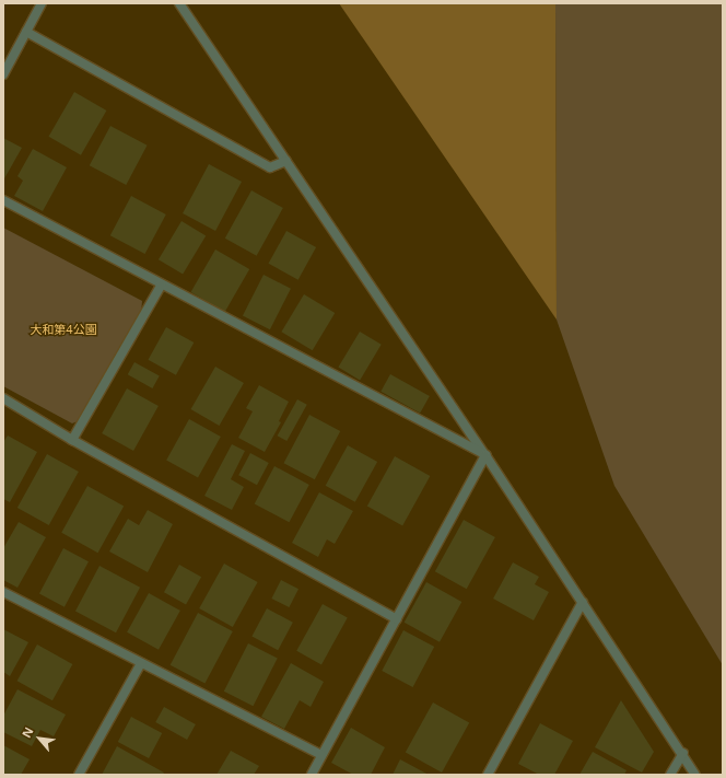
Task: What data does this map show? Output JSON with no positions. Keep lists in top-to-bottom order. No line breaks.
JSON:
{"parks":["大和第4公園"],"north":"top left"}
